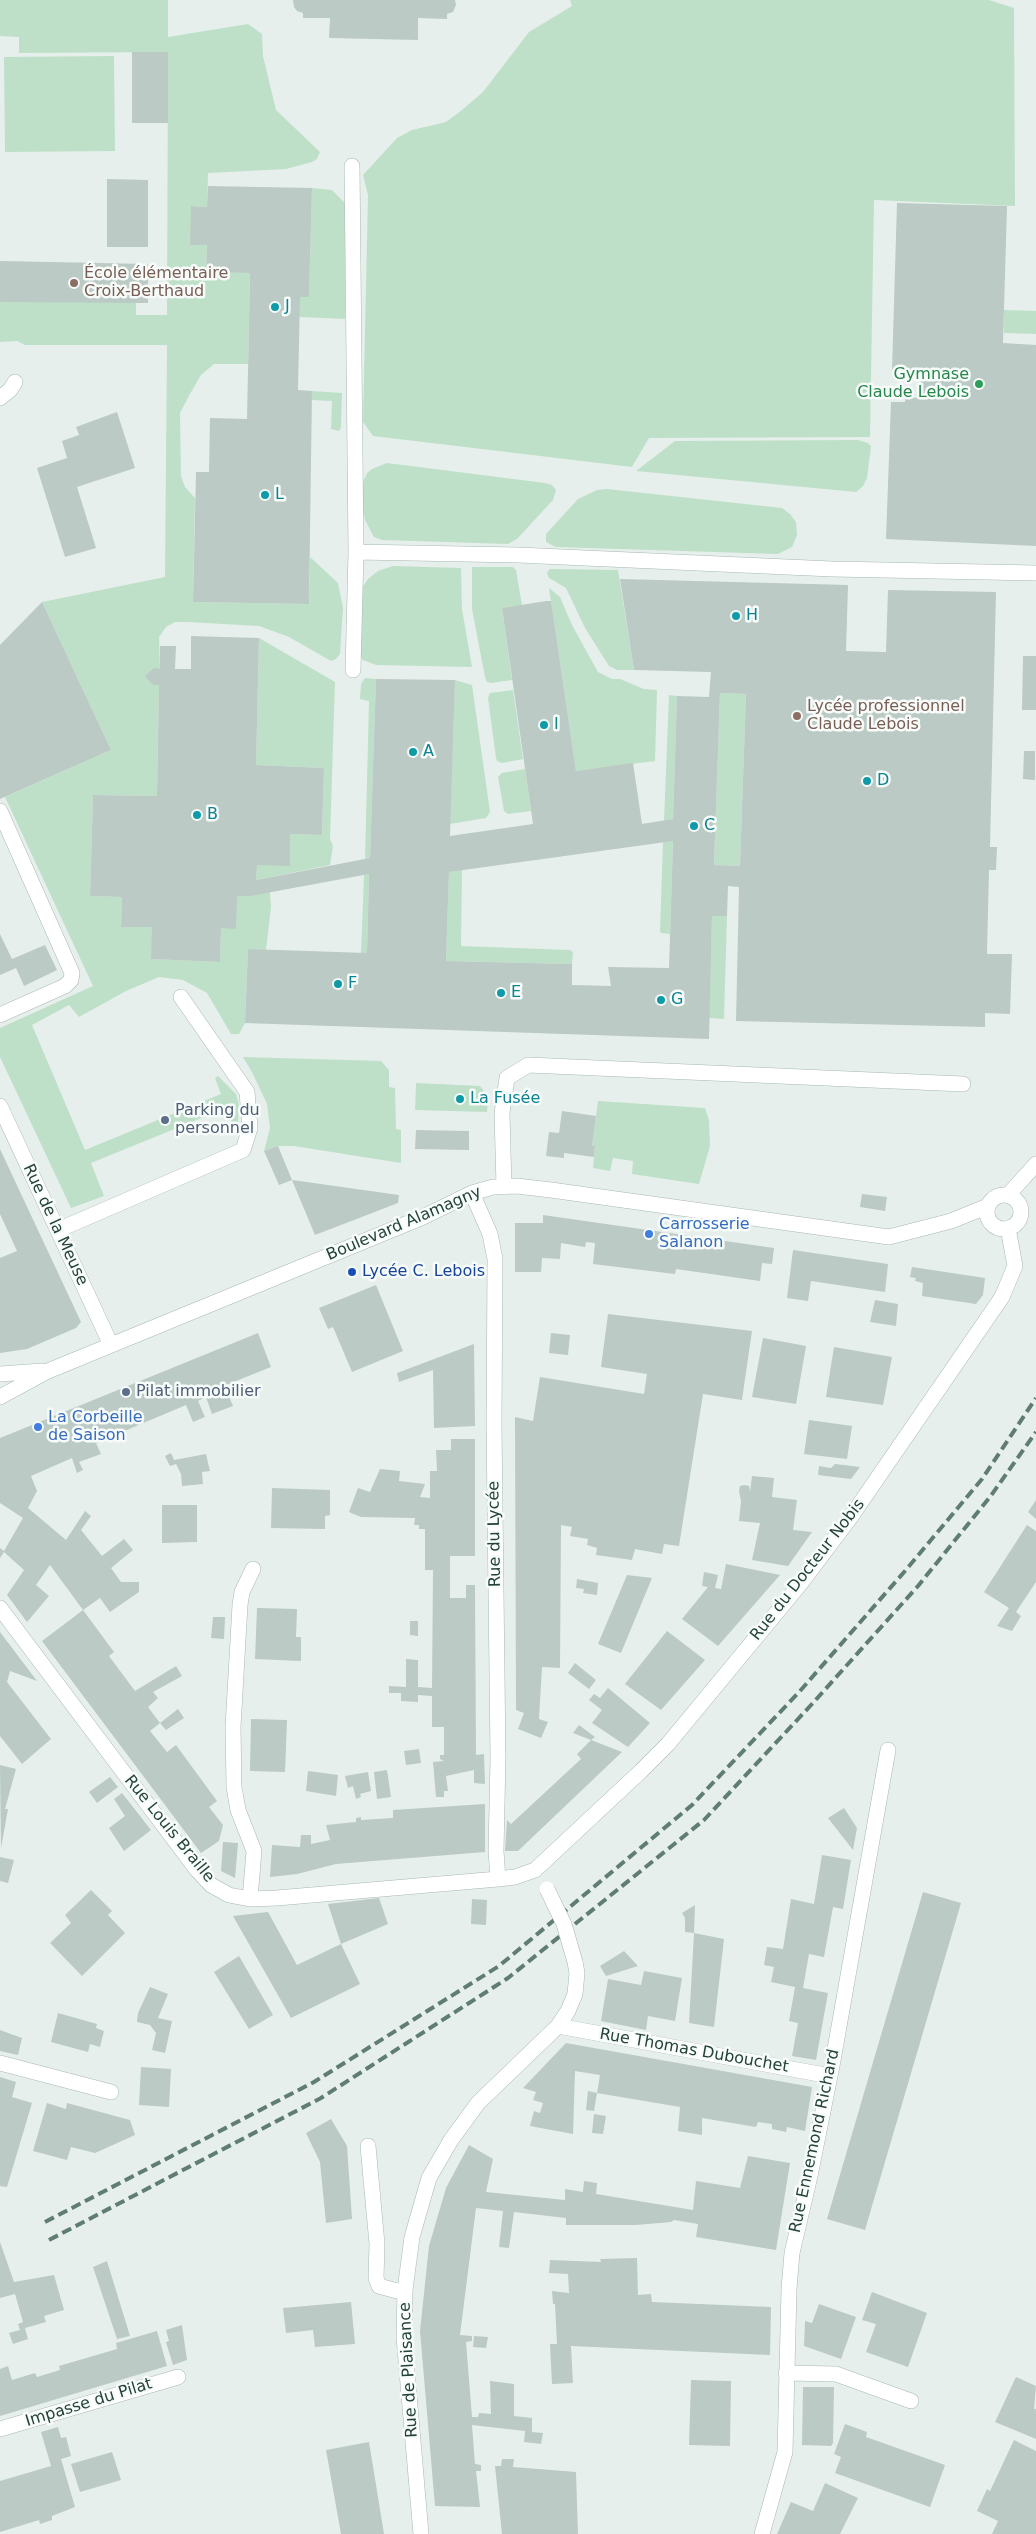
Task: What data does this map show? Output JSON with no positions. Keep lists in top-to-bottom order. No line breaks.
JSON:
{"streets":{"street":["Boulevard Alamagny","Rue de la Meuse","Rue du Lycée","Rue du Docteur Nobis","Rue Louis Braille","Rue Thomas Dubouchet","Rue Ennemond Richard","Rue de Plaisance","Impasse du Pilat"]},"crossings":[["Boulevard Alamagny","Rue de la Meuse"],["Boulevard Alamagny","Rue du Lycée"],["Boulevard Alamagny","Rue du Docteur Nobis"],["Rue du Lycée","Rue Louis Braille"],["Rue du Docteur Nobis","Rue Louis Braille"],["Rue du Docteur Nobis","Rue de Plaisance"],["Rue Louis Braille","Rue de Plaisance"],["Rue Thomas Dubouchet","Rue Ennemond Richard"],["Rue Thomas Dubouchet","Rue de Plaisance"]],"places":["École élémentaire Croix-Berthaud","J","Gymnase Claude Lebois","L","H","Lycée professionnel Claude Lebois","I","A","D","B","C","F","E","G","La Fusée","Parking du personnel","Carrosserie Salanon","Lycée C. Lebois","Pilat immobilier","La Corbeille de Saison"]}
